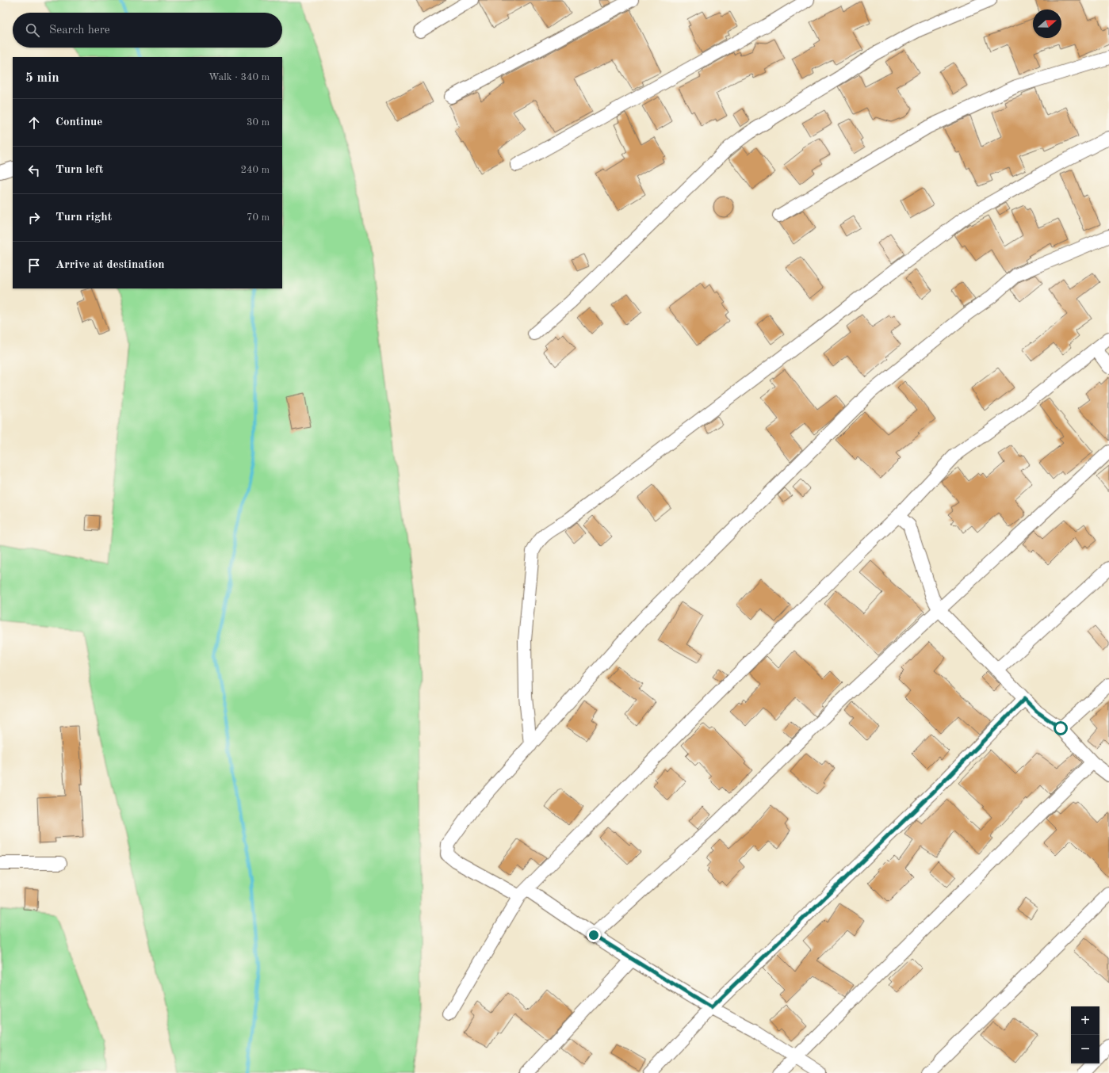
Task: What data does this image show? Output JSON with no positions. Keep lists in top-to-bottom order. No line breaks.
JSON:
{"north":"right","page":{"search":"Search here","heading":["5 min","Walk · 340 m"],"list":[["Continue","30 m"],["Turn left","240 m"],["Turn right","70 m"],"Arrive at destination"],"map_buttons":["+","−"]}}
